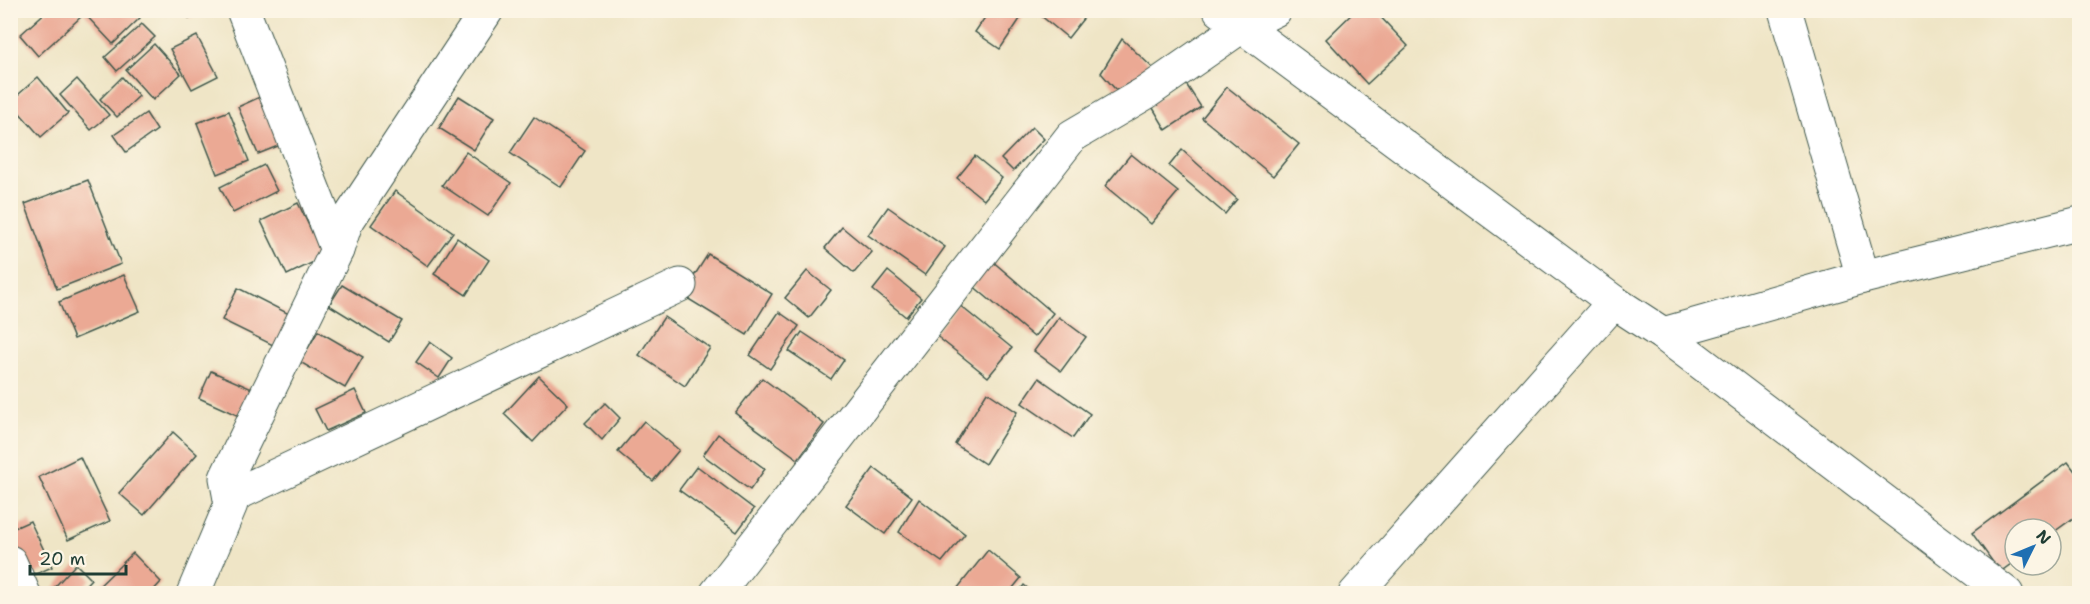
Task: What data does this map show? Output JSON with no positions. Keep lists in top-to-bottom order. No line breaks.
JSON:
{"scale_bar":"20 m","north":"top right"}
